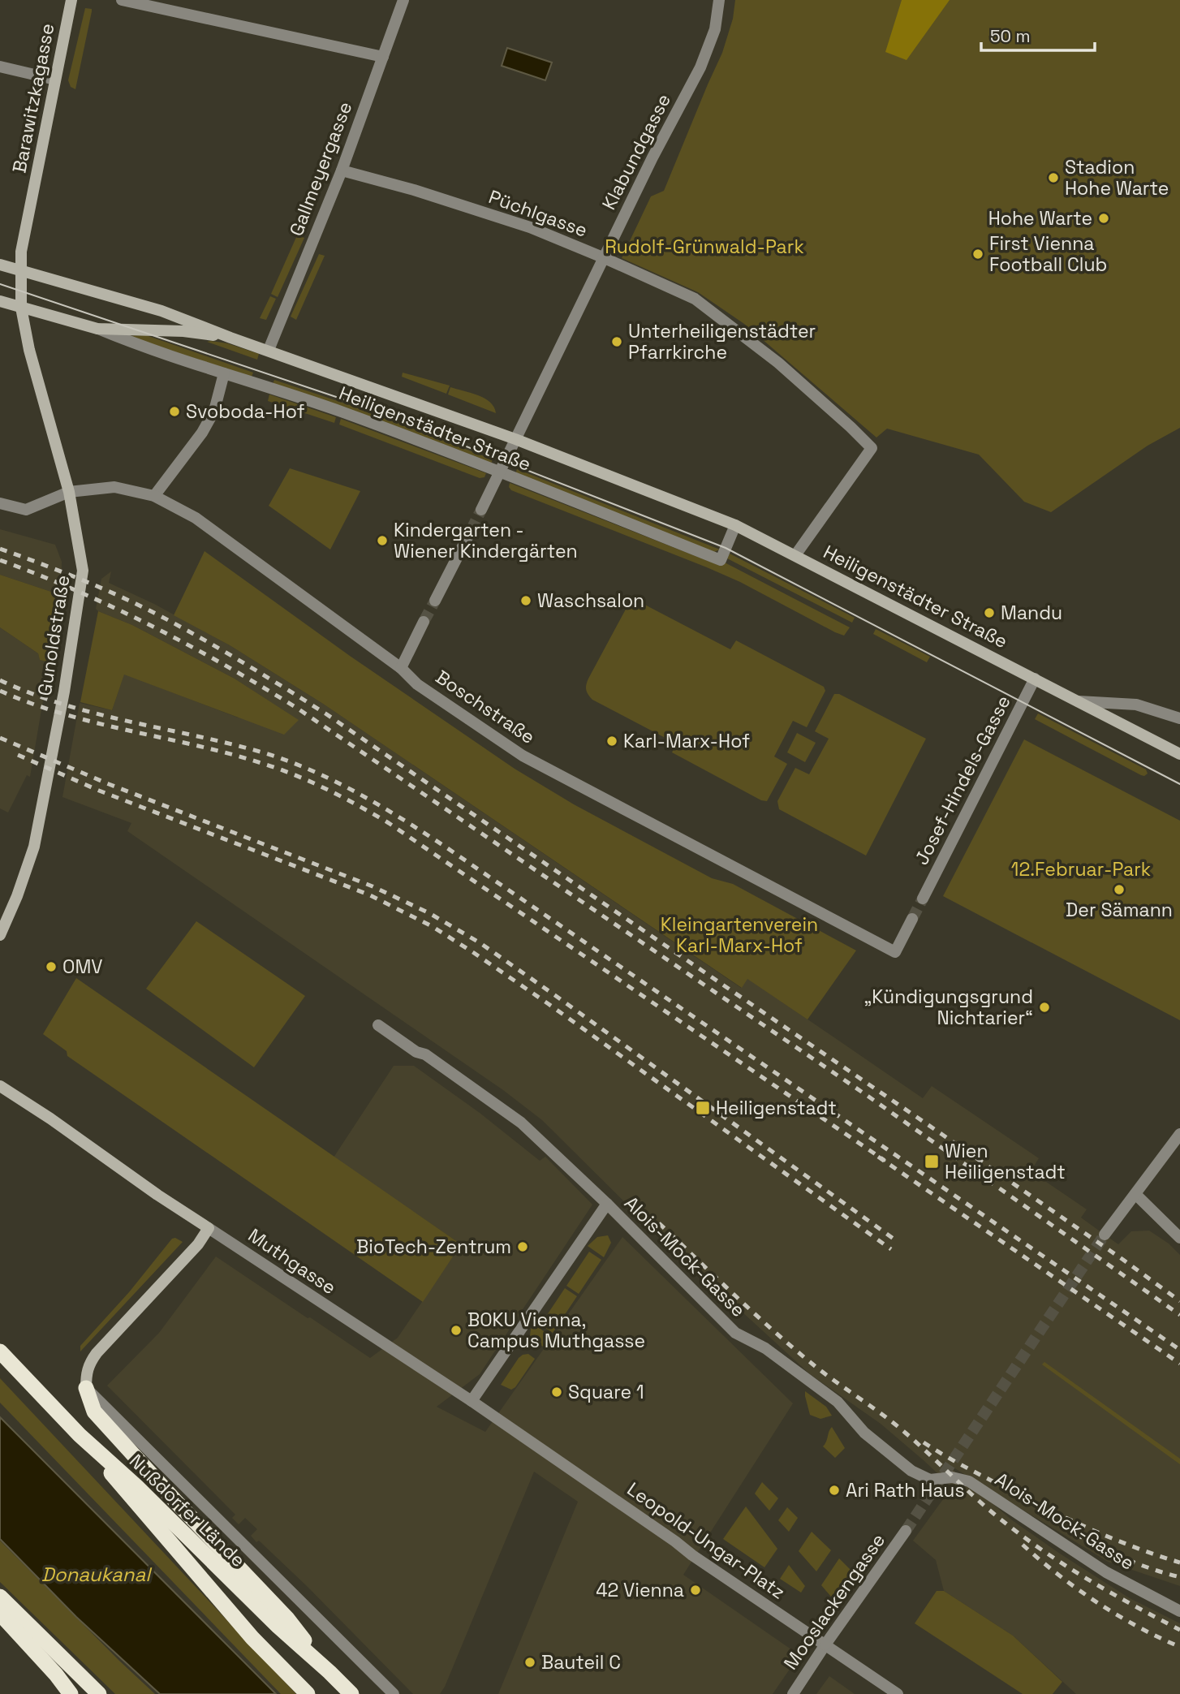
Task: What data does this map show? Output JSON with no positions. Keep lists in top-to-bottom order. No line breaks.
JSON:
{"streets":{"highway":["Nußdorfer Lände"],"main road":["Barawitzkagasse","Heiligenstädter Straße","Gunoldstraße","Muthgasse"],"street":["Klabundgasse","Gallmeyergasse","Püchlgasse","Boschstraße","Josef-Hindels-Gasse","Alois-Mock-Gasse","Leopold-Ungar-Platz","Mooslackengasse"]},"crossings":[["Barawitzkagasse","Heiligenstädter Straße"],["Barawitzkagasse","Gunoldstraße"],["Klabundgasse","Püchlgasse"],["Klabundgasse","Heiligenstädter Straße"],["Gallmeyergasse","Püchlgasse"],["Gallmeyergasse","Heiligenstädter Straße"],["Püchlgasse","Heiligenstädter Straße"],["Heiligenstädter Straße","Gunoldstraße"],["Heiligenstädter Straße","Josef-Hindels-Gasse"],["Gunoldstraße","Boschstraße"],["Muthgasse","Leopold-Ungar-Platz"],["Leopold-Ungar-Platz","Mooslackengasse"]],"water":["Donaukanal"],"parks":["Rudolf-Grünwald-Park","12.Februar-Park","Kleingartenverein Karl-Marx-Hof"],"places":{"other":["Stadion Hohe Warte","Hohe Warte","First Vienna Football Club","Unterheiligenstädter Pfarrkirche","Svoboda-Hof","Kindergarten - Wiener Kindergärten","Waschsalon","Mandu","Karl-Marx-Hof","Der Sämann","OMV","„Kündigungsgrund Nichtarier“","BioTech-Zentrum","BOKU Vienna, Campus Muthgasse","Square 1","Ari Rath Haus","42 Vienna","Bauteil C"],"transit":["Heiligenstadt","Wien Heiligenstadt"]},"scale_bar":"50 m"}
